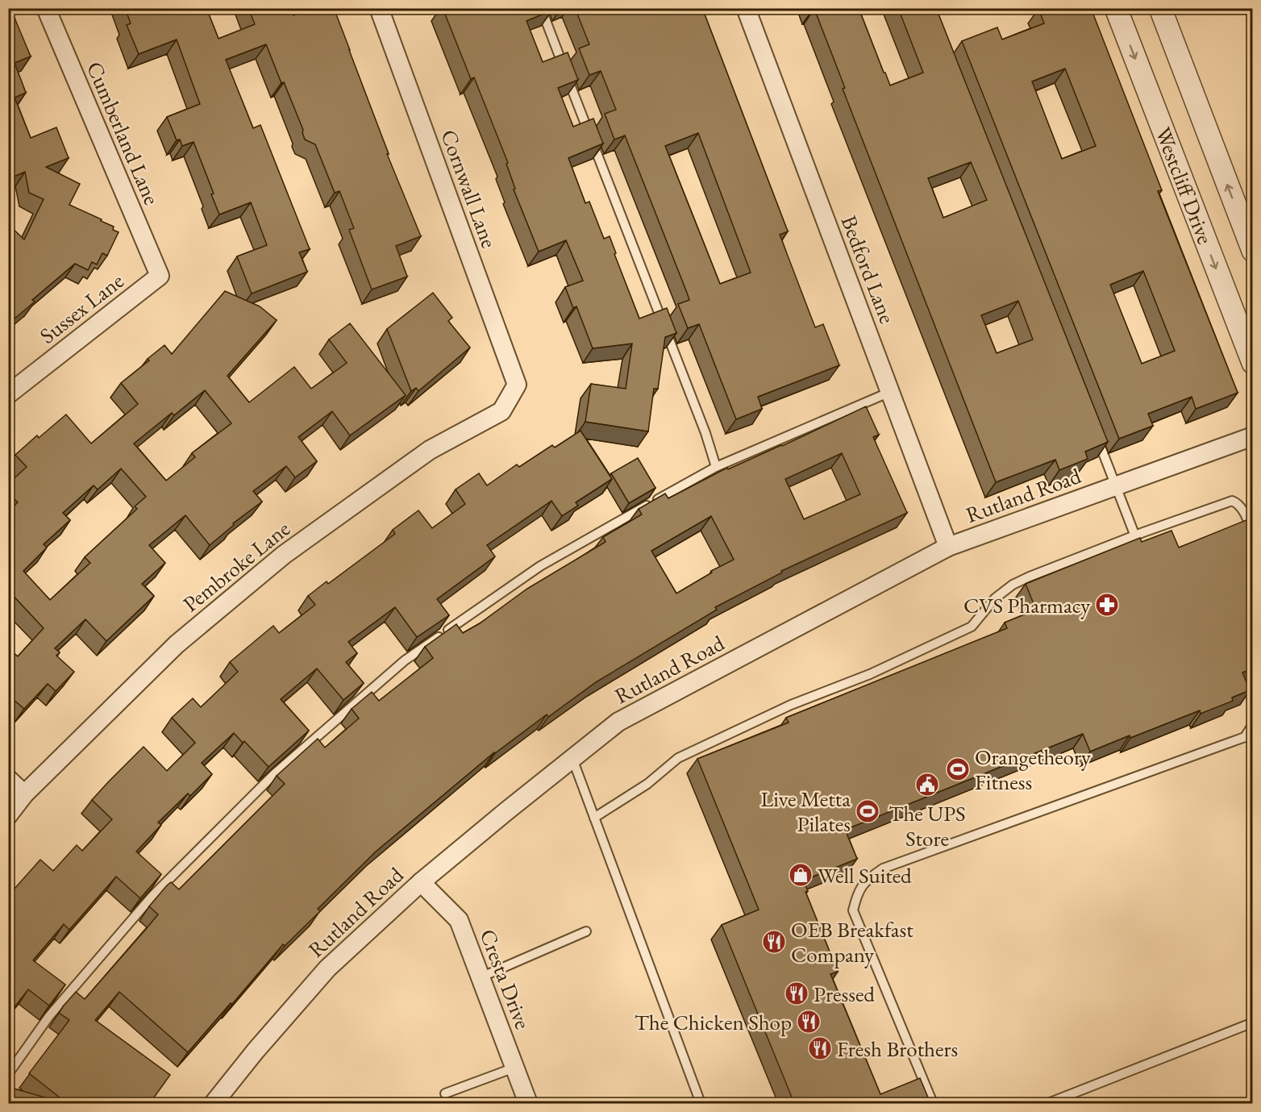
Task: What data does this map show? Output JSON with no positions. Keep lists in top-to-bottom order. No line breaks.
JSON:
{"streets":{"street":["Cumberland Lane","Westcliff Drive","Cornwall Lane","Bedford Lane","Sussex Lane","Rutland Road","Pembroke Lane","Cresta Drive"]},"crossings":[["Cumberland Lane","Sussex Lane"],["Cornwall Lane","Pembroke Lane"],["Bedford Lane","Rutland Road"],["Rutland Road","Cresta Drive"]],"places":{"pharmacy":["CVS Pharmacy"],"sports":["Orangetheory Fitness","Live Metta Pilates"],"public building":["The UPS Store"],"shop":["Well Suited"],"restaurant":["OEB Breakfast Company","Pressed","The Chicken Shop","Fresh Brothers"]}}
